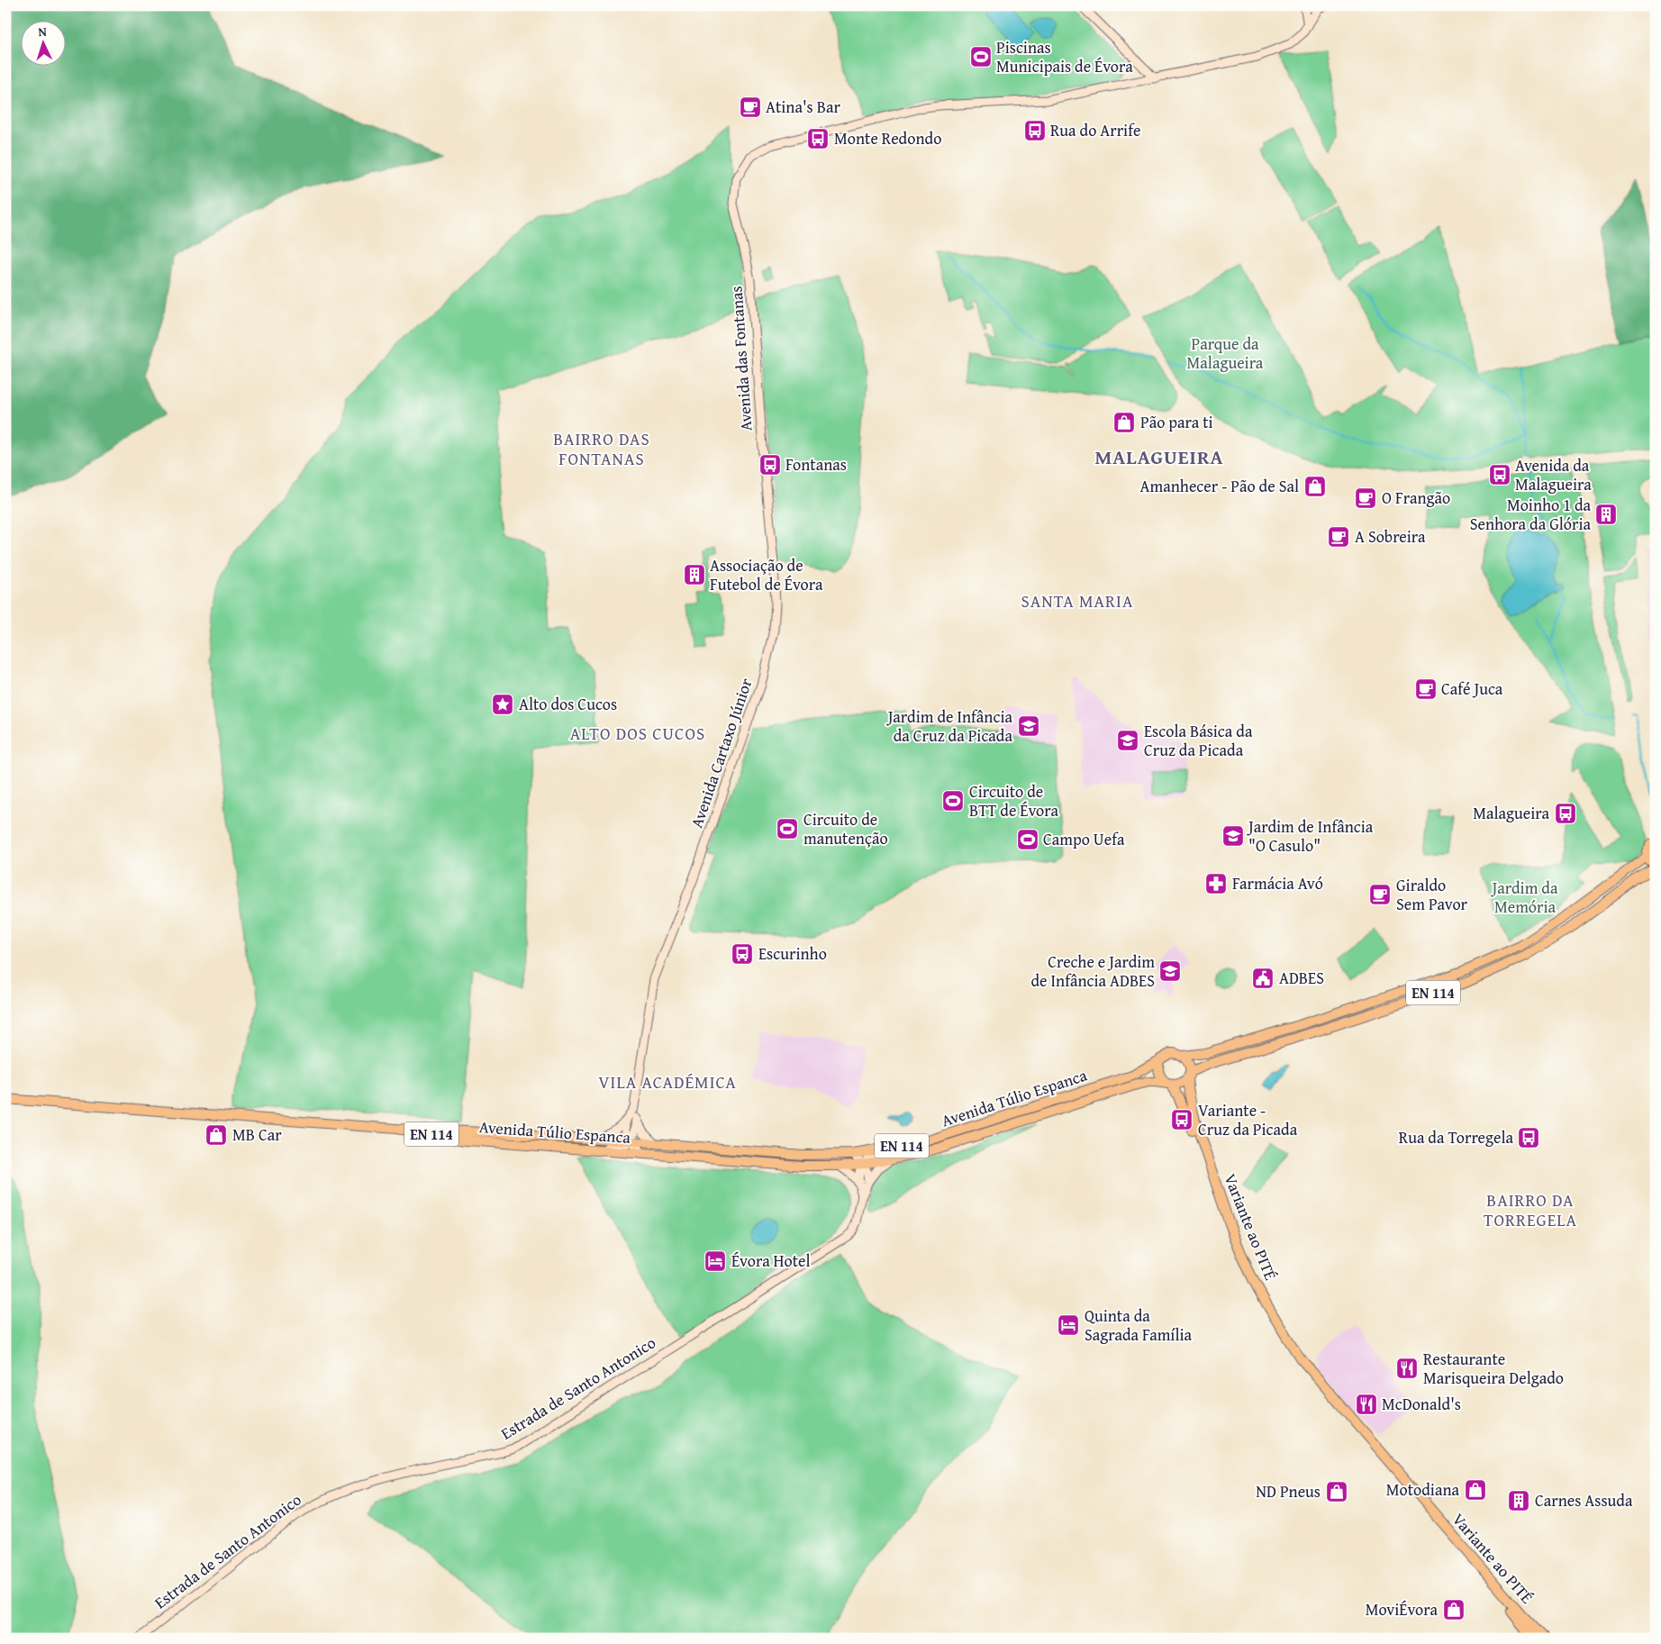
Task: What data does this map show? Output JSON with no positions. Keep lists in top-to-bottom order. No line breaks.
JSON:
{"streets":{"main road":["EN 114","Avenida Túlio Espanca","Variante ao PITÉ"],"street":["Avenida das Fontanas","Avenida Cartaxo Júnior","Estrada de Santo Antonico"]},"crossings":[["Avenida das Fontanas","Avenida Cartaxo Júnior"],["EN 114","Avenida Túlio Espanca"],["Avenida Túlio Espanca","Variante ao PITÉ"]],"districts":["BAIRRO DAS FONTANAS","MALAGUEIRA","SANTA MARIA","ALTO DOS CUCOS","VILA ACADÉMICA","BAIRRO DA TORREGELA"],"parks":["Parque da Malagueira","Jardim da Memória"],"places":{"sports":["Piscinas Municipais de Évora","Circuito de BTT de Évora","Circuito de manutenção","Campo Uefa"],"cafe":["Atina's Bar","O Frangão","A Sobreira","Café Juca","Giraldo Sem Pavor"],"bus stop":["Rua do Arrife","Monte Redondo","Fontanas","Avenida da Malagueira","Malagueira","Escurinho","Variante - Cruz da Picada","Rua da Torregela"],"shop":["Pão para ti","Amanhecer - Pão de Sal","MB Car","Motodiana","ND Pneus","MoviÉvora"],"building":["Moinho 1 da Senhora da Glória","Associação de Futebol de Évora","Carnes Assuda"],"place":["Alto dos Cucos"],"school or university":["Jardim de Infância da Cruz da Picada","Escola Básica da Cruz da Picada","Jardim de Infância \"O Casulo\"","Creche e Jardim de Infância ADBES"],"pharmacy":["Farmácia Avó"],"public building":["ADBES"],"hotel":["Évora Hotel","Quinta da Sagrada Família"],"restaurant":["Restaurante Marisqueira Delgado","McDonald's"]},"north":"top"}
